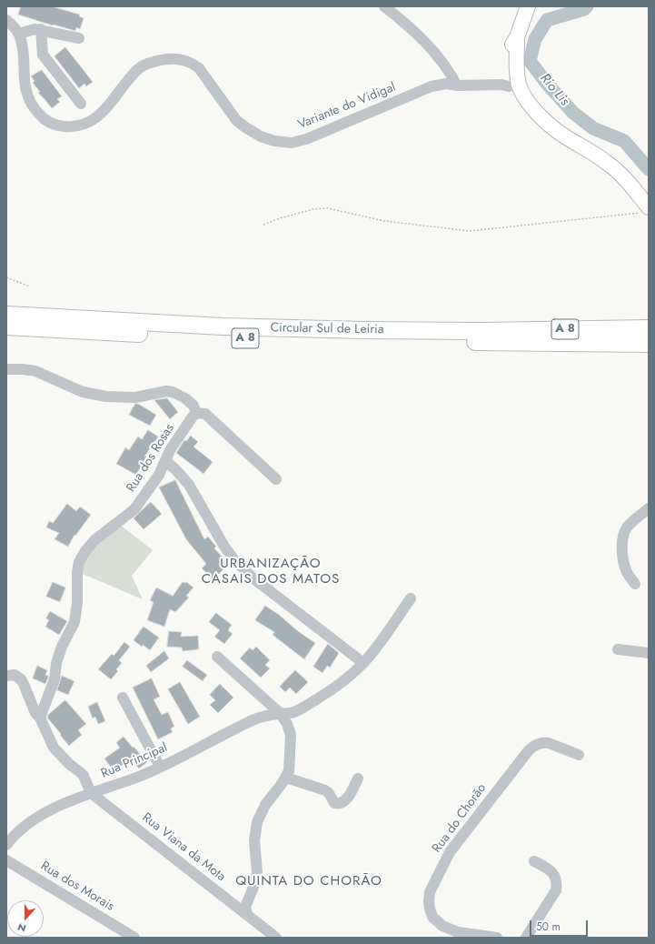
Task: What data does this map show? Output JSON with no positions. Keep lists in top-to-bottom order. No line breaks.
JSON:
{"streets":{"highway":["Circular Sul de Leiria","A 8"],"street":["Variante do Vidigal","Rua dos Rosas","Rua Principal","Rua do Chorão","Rua Viana da Mota","Rua dos Morais"]},"crossings":[["Rua Principal","Rua Viana da Mota"]],"districts":["URBANIZAÇÃO CASAIS DOS MATOS","QUINTA DO CHORÃO"],"water":["Rio Lis"],"scale_bar":"50 m","north":"bottom"}
